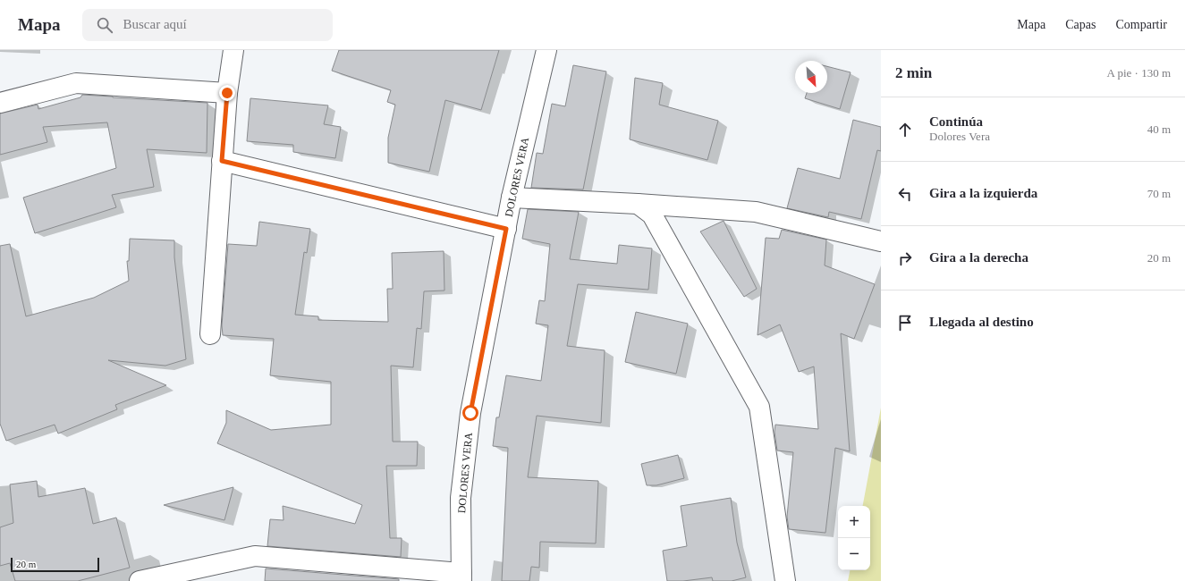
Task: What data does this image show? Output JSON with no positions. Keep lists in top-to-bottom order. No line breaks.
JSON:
{"streets":{"street":["DOLORES VERA"]},"scale_bar":"20 m","north":"bottom right","page":{"header":"Mapa","search":"Buscar aquí","nav":["Mapa","Capas","Compartir"],"heading":["2 min","A pie · 130 m"],"list":[["Continúa","Dolores Vera","40 m"],["Gira a la izquierda","70 m"],["Gira a la derecha","20 m"],"Llegada al destino"],"map_buttons":["+","−"],"scale":"20 m"}}
